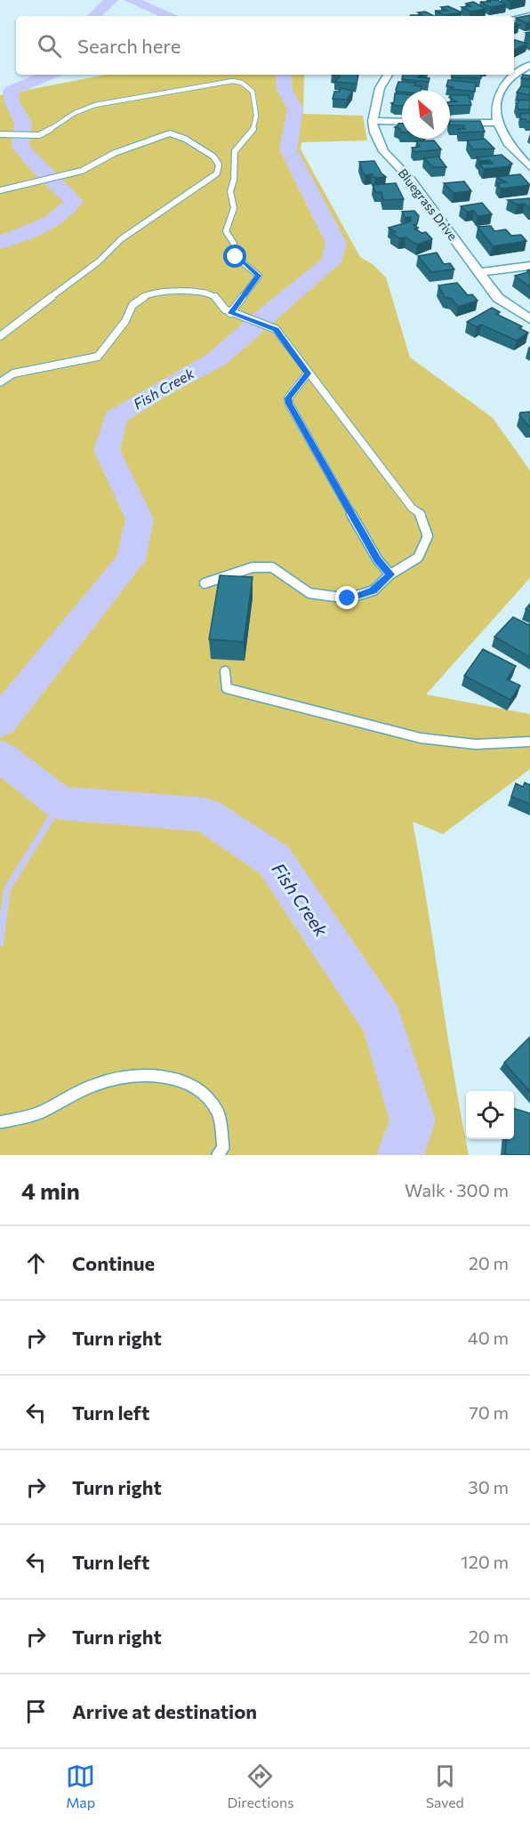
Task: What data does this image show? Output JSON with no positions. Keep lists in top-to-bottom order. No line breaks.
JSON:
{"streets":{"street":["Bluegrass Drive"]},"water":["Fish Creek"],"north":"top left","page":{"search":"Search here","heading":["4 min","Walk · 300 m"],"list":[["Continue","20 m"],["Turn right","40 m"],["Turn left","70 m"],["Turn right","30 m"],["Turn left","120 m"],["Turn right","20 m"],"Arrive at destination"],"nav":["Map","Directions","Saved"]}}
